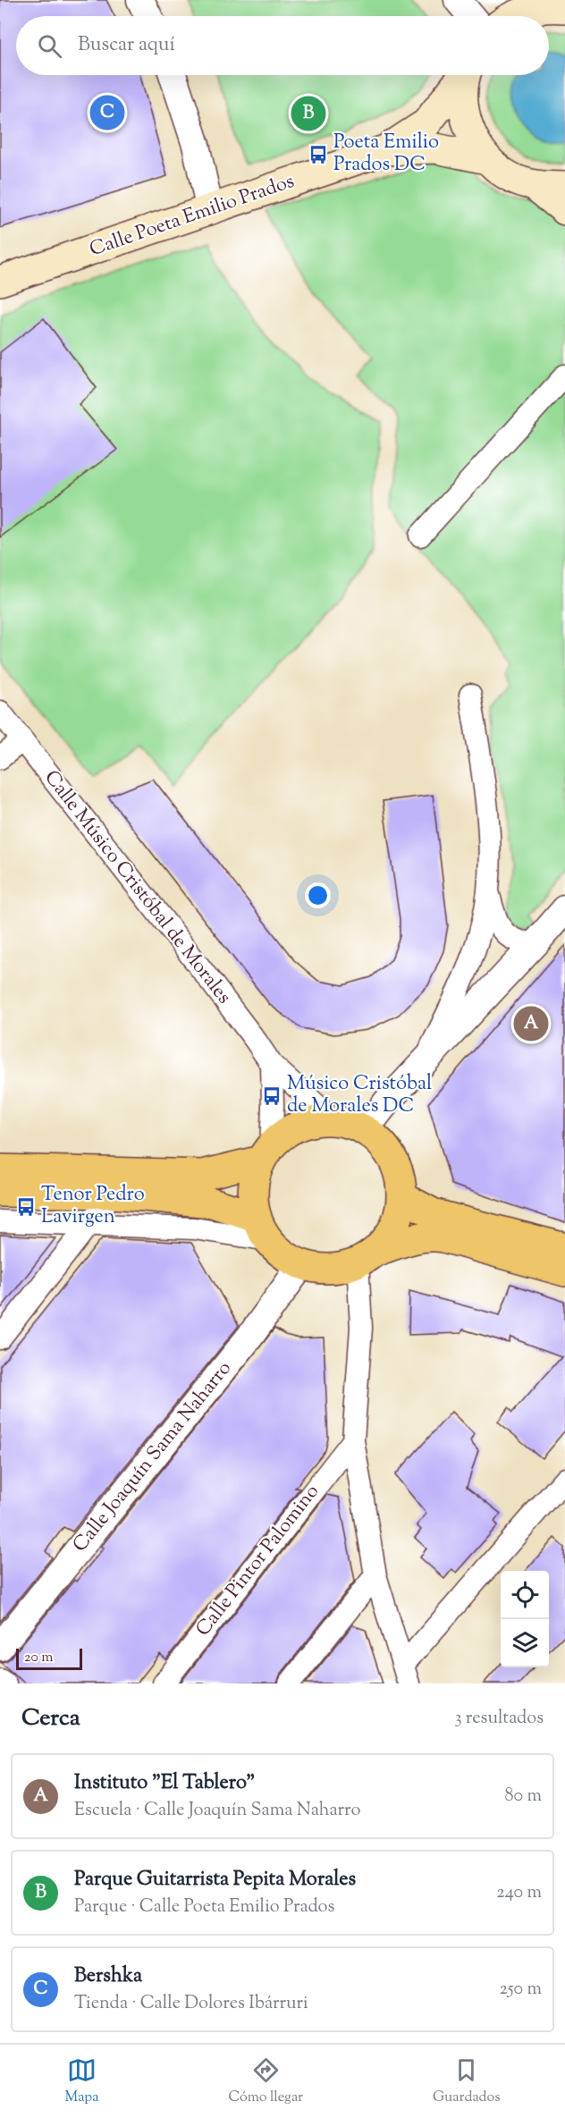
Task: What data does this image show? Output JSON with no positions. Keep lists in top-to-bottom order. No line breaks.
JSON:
{"streets":{"main road":["Calle Poeta Emilio Prados"],"street":["Calle Músico Cristóbal de Morales","Calle Joaquín Sama Naharro","Calle Pintor Palomino"]},"crossings":[["Calle Músico Cristóbal de Morales","Calle Joaquín Sama Naharro"]],"places":{"bus stop":["Poeta Emilio Prados DC","Músico Cristóbal de Morales DC","Tenor Pedro Lavirgen"]},"scale_bar":"20 m","page":{"search":"Buscar aquí","pins":["C","B","A"],"scale":"20 m","heading":["Cerca","3 resultados"],"list":[{"mark":"A","name":"Instituto \"El Tablero\"","note":"Escuela · Calle Joaquín Sama Naharro","value":"80 m"},{"mark":"B","name":"Parque Guitarrista Pepita Morales","note":"Parque · Calle Poeta Emilio Prados","value":"240 m"},{"mark":"C","name":"Bershka","note":"Tienda · Calle Dolores Ibárruri","value":"250 m"}],"nav":["Mapa","Cómo llegar","Guardados"]}}
